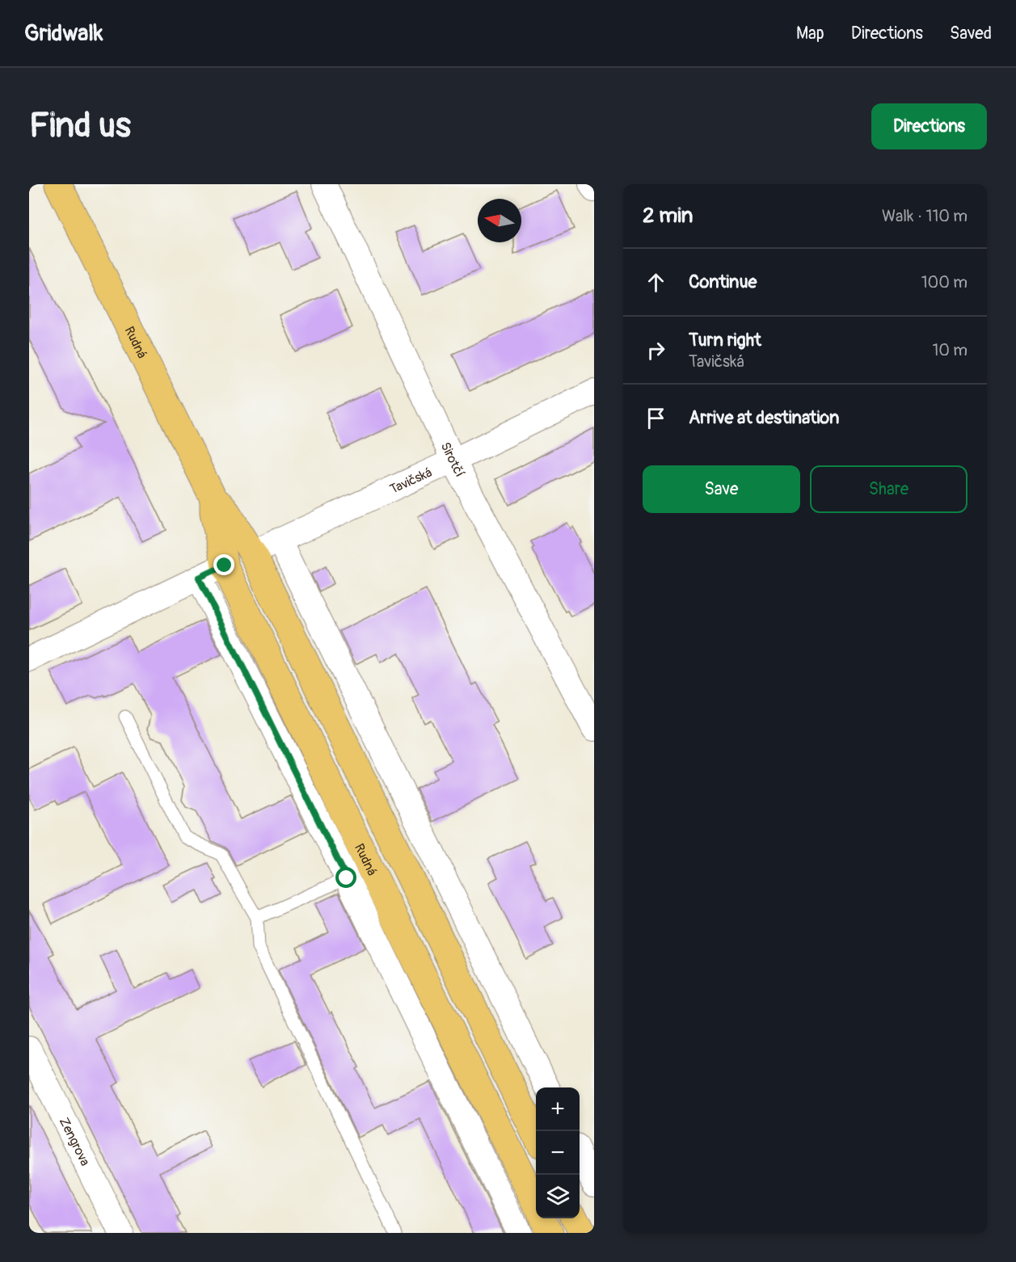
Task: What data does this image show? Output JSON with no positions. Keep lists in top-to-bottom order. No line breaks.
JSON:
{"streets":{"main road":["Rudná"],"street":["Sirotčí","Tavičská","Zengrova"]},"crossings":[["Rudná","Tavičská"],["Sirotčí","Tavičská"]],"north":"left","page":{"header":"Gridwalk","nav":["Map","Directions","Saved"],"buttons":["Directions",["Save","Share"]],"title":"Find us","heading":["2 min","Walk · 110 m"],"list":[["Continue","100 m"],["Turn right","Tavičská","10 m"],"Arrive at destination"],"map_buttons":["+","−"]}}
